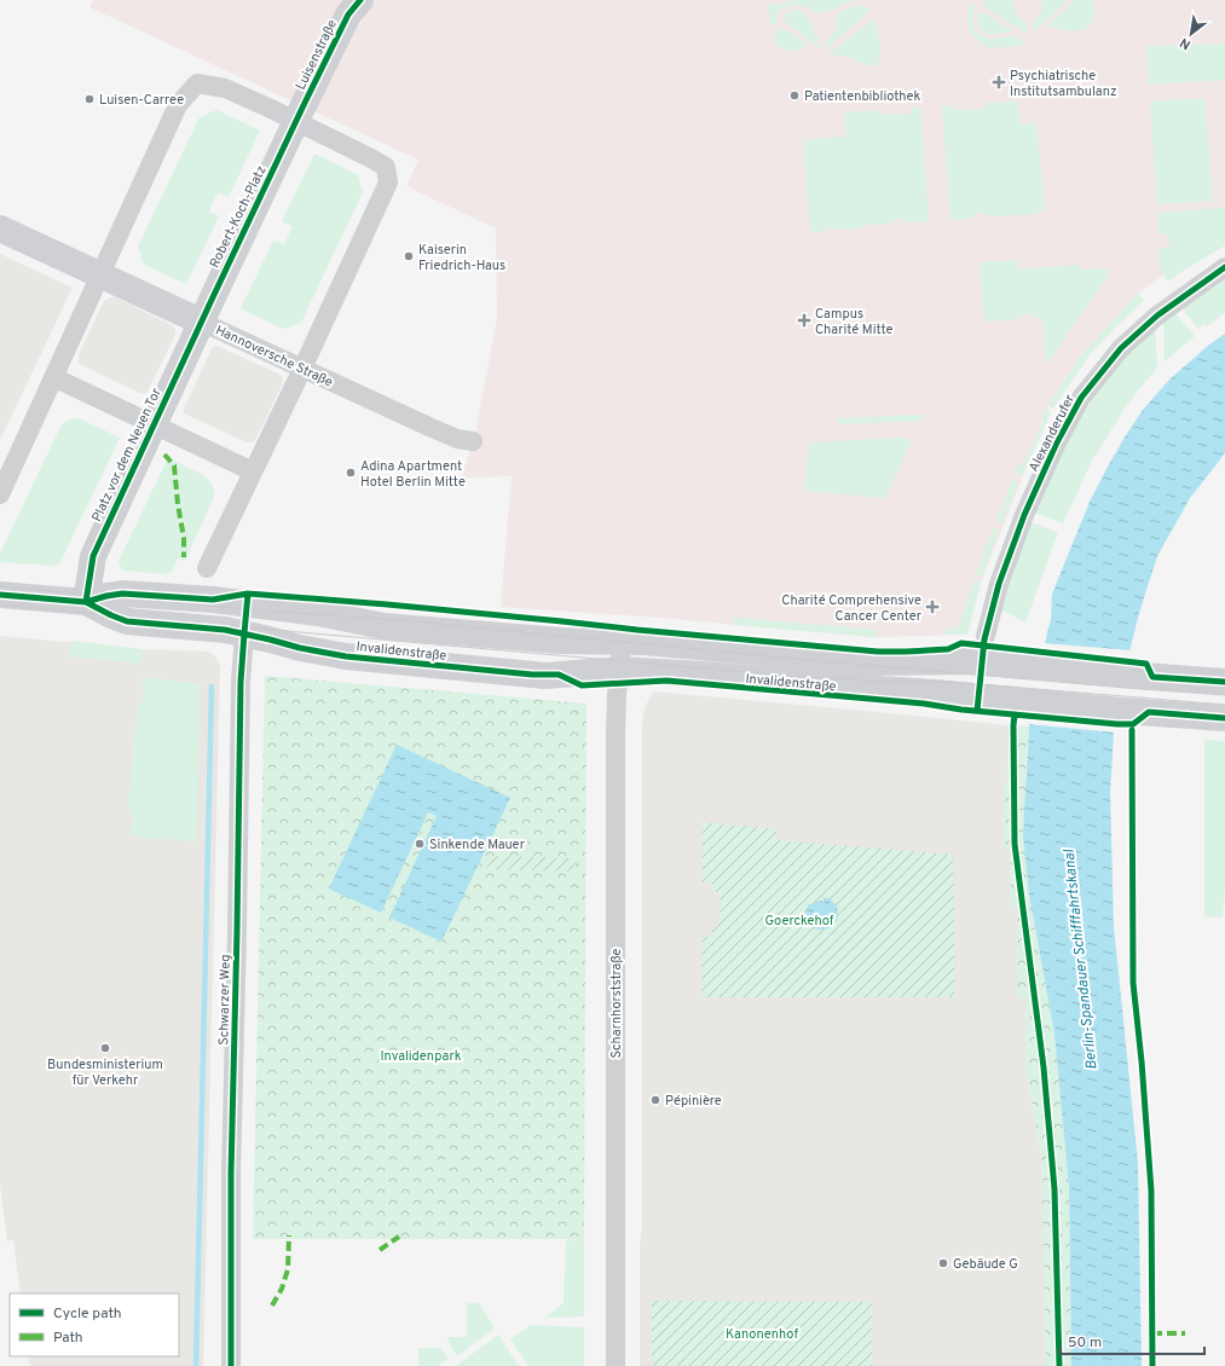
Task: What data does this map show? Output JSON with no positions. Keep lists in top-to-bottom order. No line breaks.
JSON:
{"streets":{"main road":["Luisenstraße","Robert-Koch-Platz","Hannoversche Straße","Platz vor dem Neuen Tor","Invalidenstraße"],"street":["Alexanderufer","Schwarzer Weg","Scharnhorststraße"]},"crossings":[["Luisenstraße","Robert-Koch-Platz"],["Robert-Koch-Platz","Hannoversche Straße"],["Robert-Koch-Platz","Platz vor dem Neuen Tor"],["Hannoversche Straße","Platz vor dem Neuen Tor"],["Platz vor dem Neuen Tor","Invalidenstraße"],["Invalidenstraße","Schwarzer Weg"],["Invalidenstraße","Scharnhorststraße"]],"water":["Berlin-Spandauer Schifffahrtskanal"],"parks":["Goerckehof","Invalidenpark","Kanonenhof"],"places":{"health":["Psychiatrische Institutsambulanz","Campus Charité Mitte","Charité Comprehensive Cancer Center"],"other":["Patientenbibliothek","Luisen-Carree","Kaiserin Friedrich-Haus","Adina Apartment Hotel Berlin Mitte","Sinkende Mauer","Bundesministerium für Verkehr","Pépinière","Gebäude G"]},"legend":["Cycle path","Path"],"scale_bar":"50 m","north":"bottom left"}
